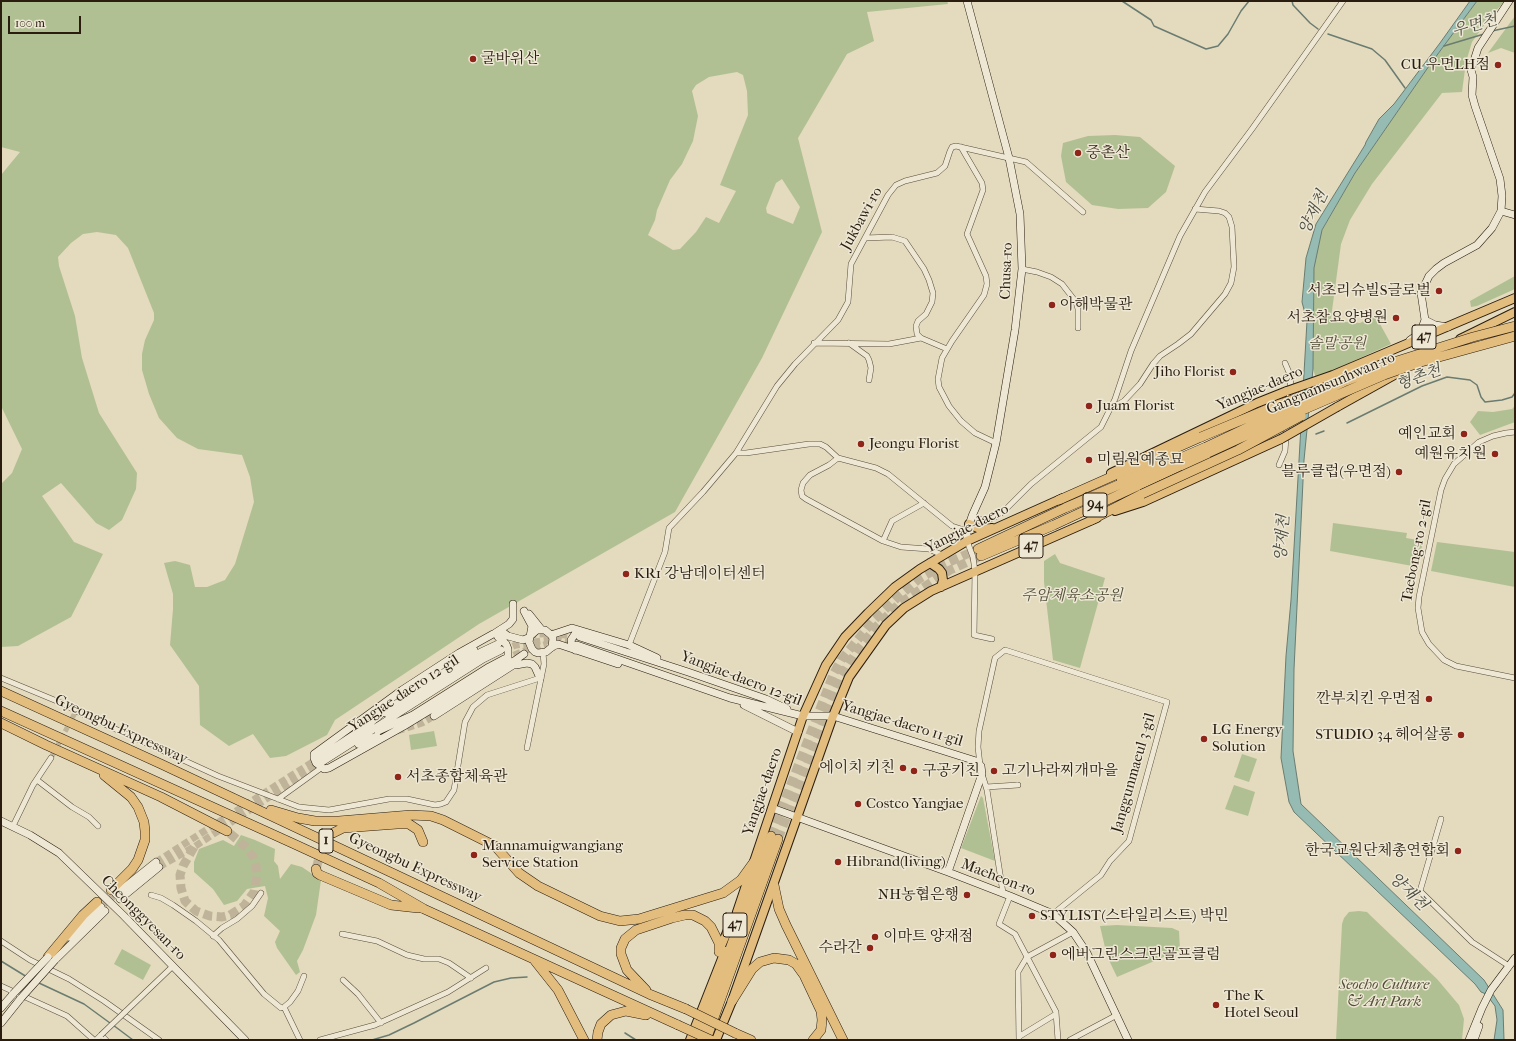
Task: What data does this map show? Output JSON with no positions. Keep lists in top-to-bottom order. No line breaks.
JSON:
{"streets":{"highway":["Gangnamsunhwan-ro","Yangjae-daero","94","Gyeongbu Expressway","1"],"main road":["Chusa-ro","47","Yangjae-daero 12-gil","Yangjae-daero 11-gil","Maeheon-ro","Cheonggyesan-ro"],"street":["Jukbawi-ro","Taebong-ro 2-gil","Janggunmaeul 3-gil"]},"crossings":[["Chusa-ro","Yangjae-daero"],["47","Yangjae-daero 11-gil"],["47","Maeheon-ro"],["Gangnamsunhwan-ro","Yangjae-daero"],["Yangjae-daero","Yangjae-daero 12-gil"],["Yangjae-daero","Yangjae-daero 11-gil"],["Yangjae-daero","Maeheon-ro"],["Yangjae-daero 12-gil","Yangjae-daero 11-gil"],["Yangjae-daero 11-gil","Janggunmaeul 3-gil"],["Janggunmaeul 3-gil","Maeheon-ro"]],"water":["우면천","양재천","형촌천"],"parks":["솔말공원","주암체육소공원","Seocho Culture & Art Park"],"places":["굴바위산","CU 우면LH점","중촌산","서초리슈빌S글로벌","아해박물관","서초참요양병원","Jiho Florist","Juam Florist","예인교회","Jeongu Florist","예원유치원","미림원예종묘","블루클럽(우면점)","KR1 강남데이터센터","깐부치킨 우면점","STUDIO 34 헤어살롱","LG Energy Solution","에이치 키친","구공키친","고기나라찌개마을","서초종합체육관","Costco Yangjae","한국교원단체총연합회","Mannamuigwangjang Service Station","Hibrand(living)","NH농협은행","STYLIST(스타일리스트) 박민","이마트 양재점","수라간","에버그린스크린골프클럼","The K Hotel Seoul"],"scale_bar":"100 m"}
